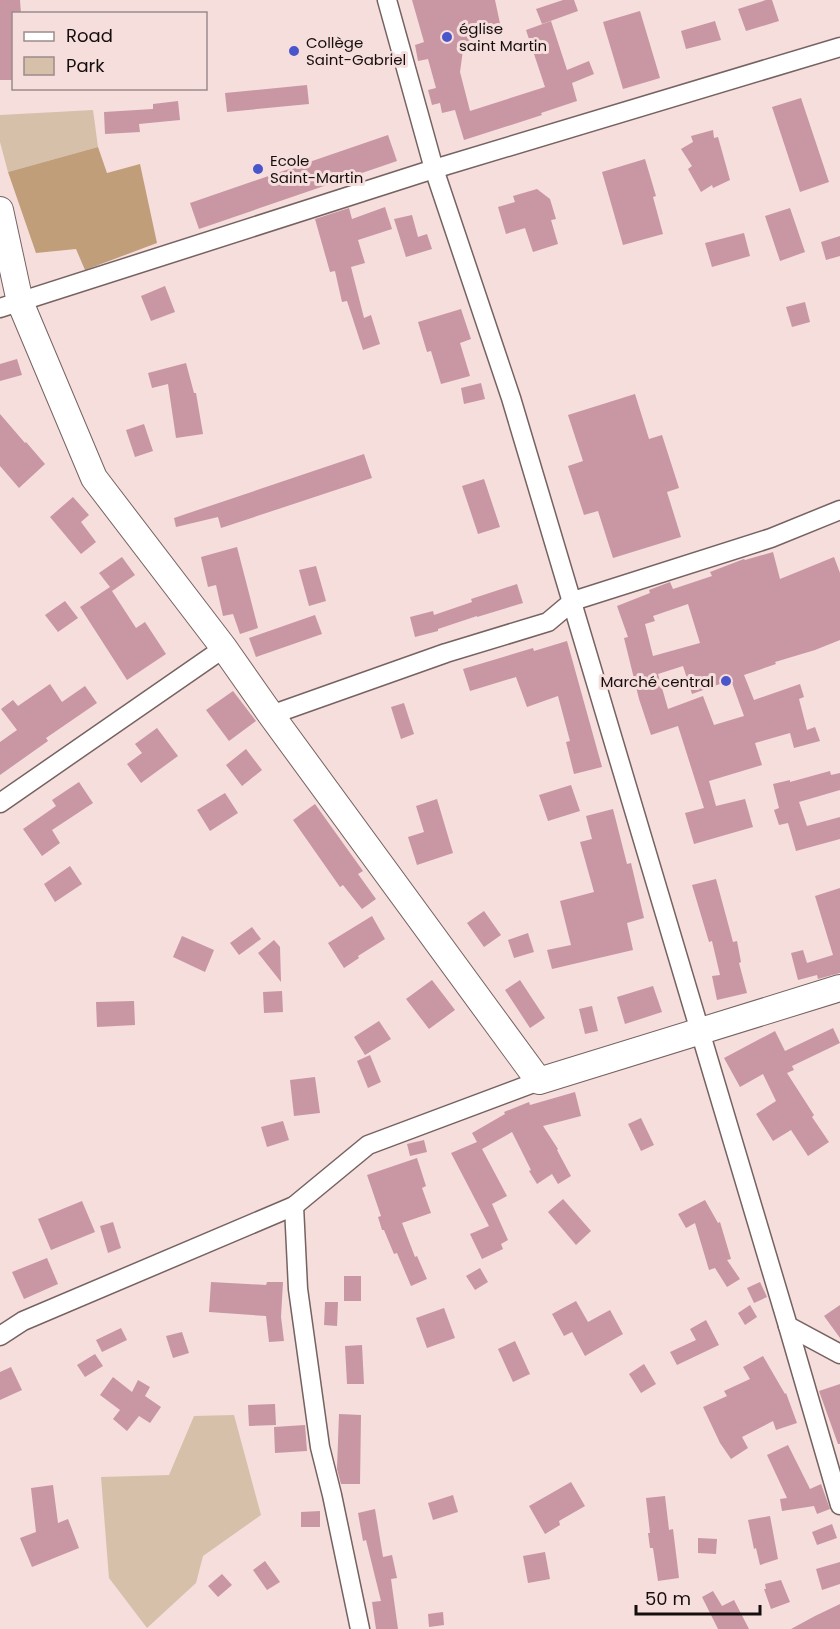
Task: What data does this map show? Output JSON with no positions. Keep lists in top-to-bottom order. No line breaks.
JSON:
{"places":["église saint Martin","Collège Saint-Gabriel","Ecole Saint-Martin","Marché central"],"legend":["Road","Park"],"scale_bar":"50 m"}
